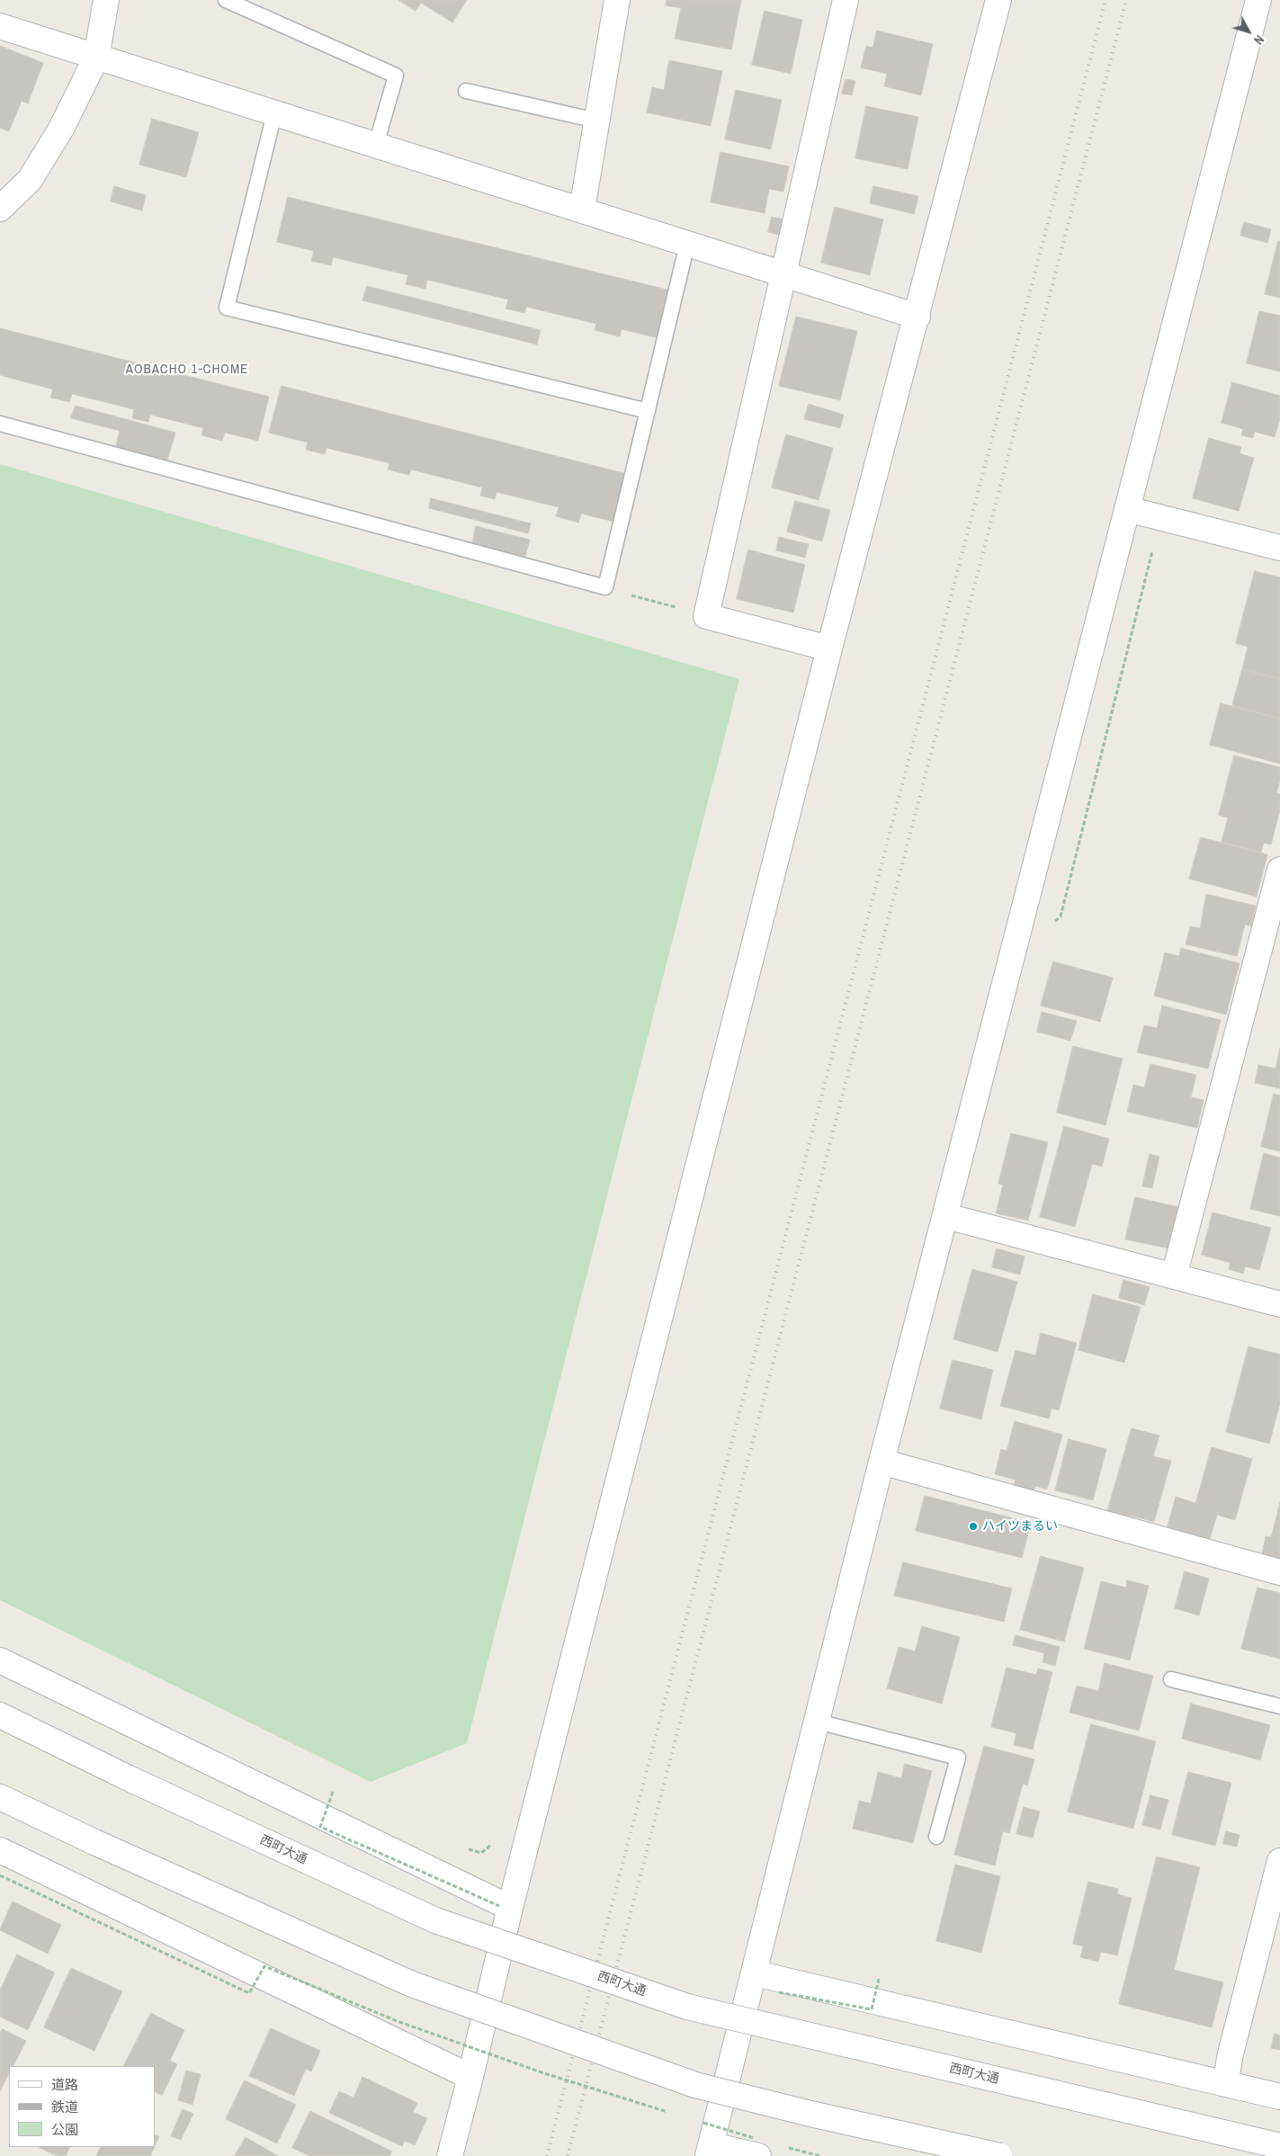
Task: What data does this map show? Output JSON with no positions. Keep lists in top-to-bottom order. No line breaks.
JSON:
{"streets":{"street":["西町大通"]},"districts":["AOBACHO 1-CHOME"],"places":["ハイツまるい"],"legend":["道路","鉄道","公園"],"north":"bottom right"}
